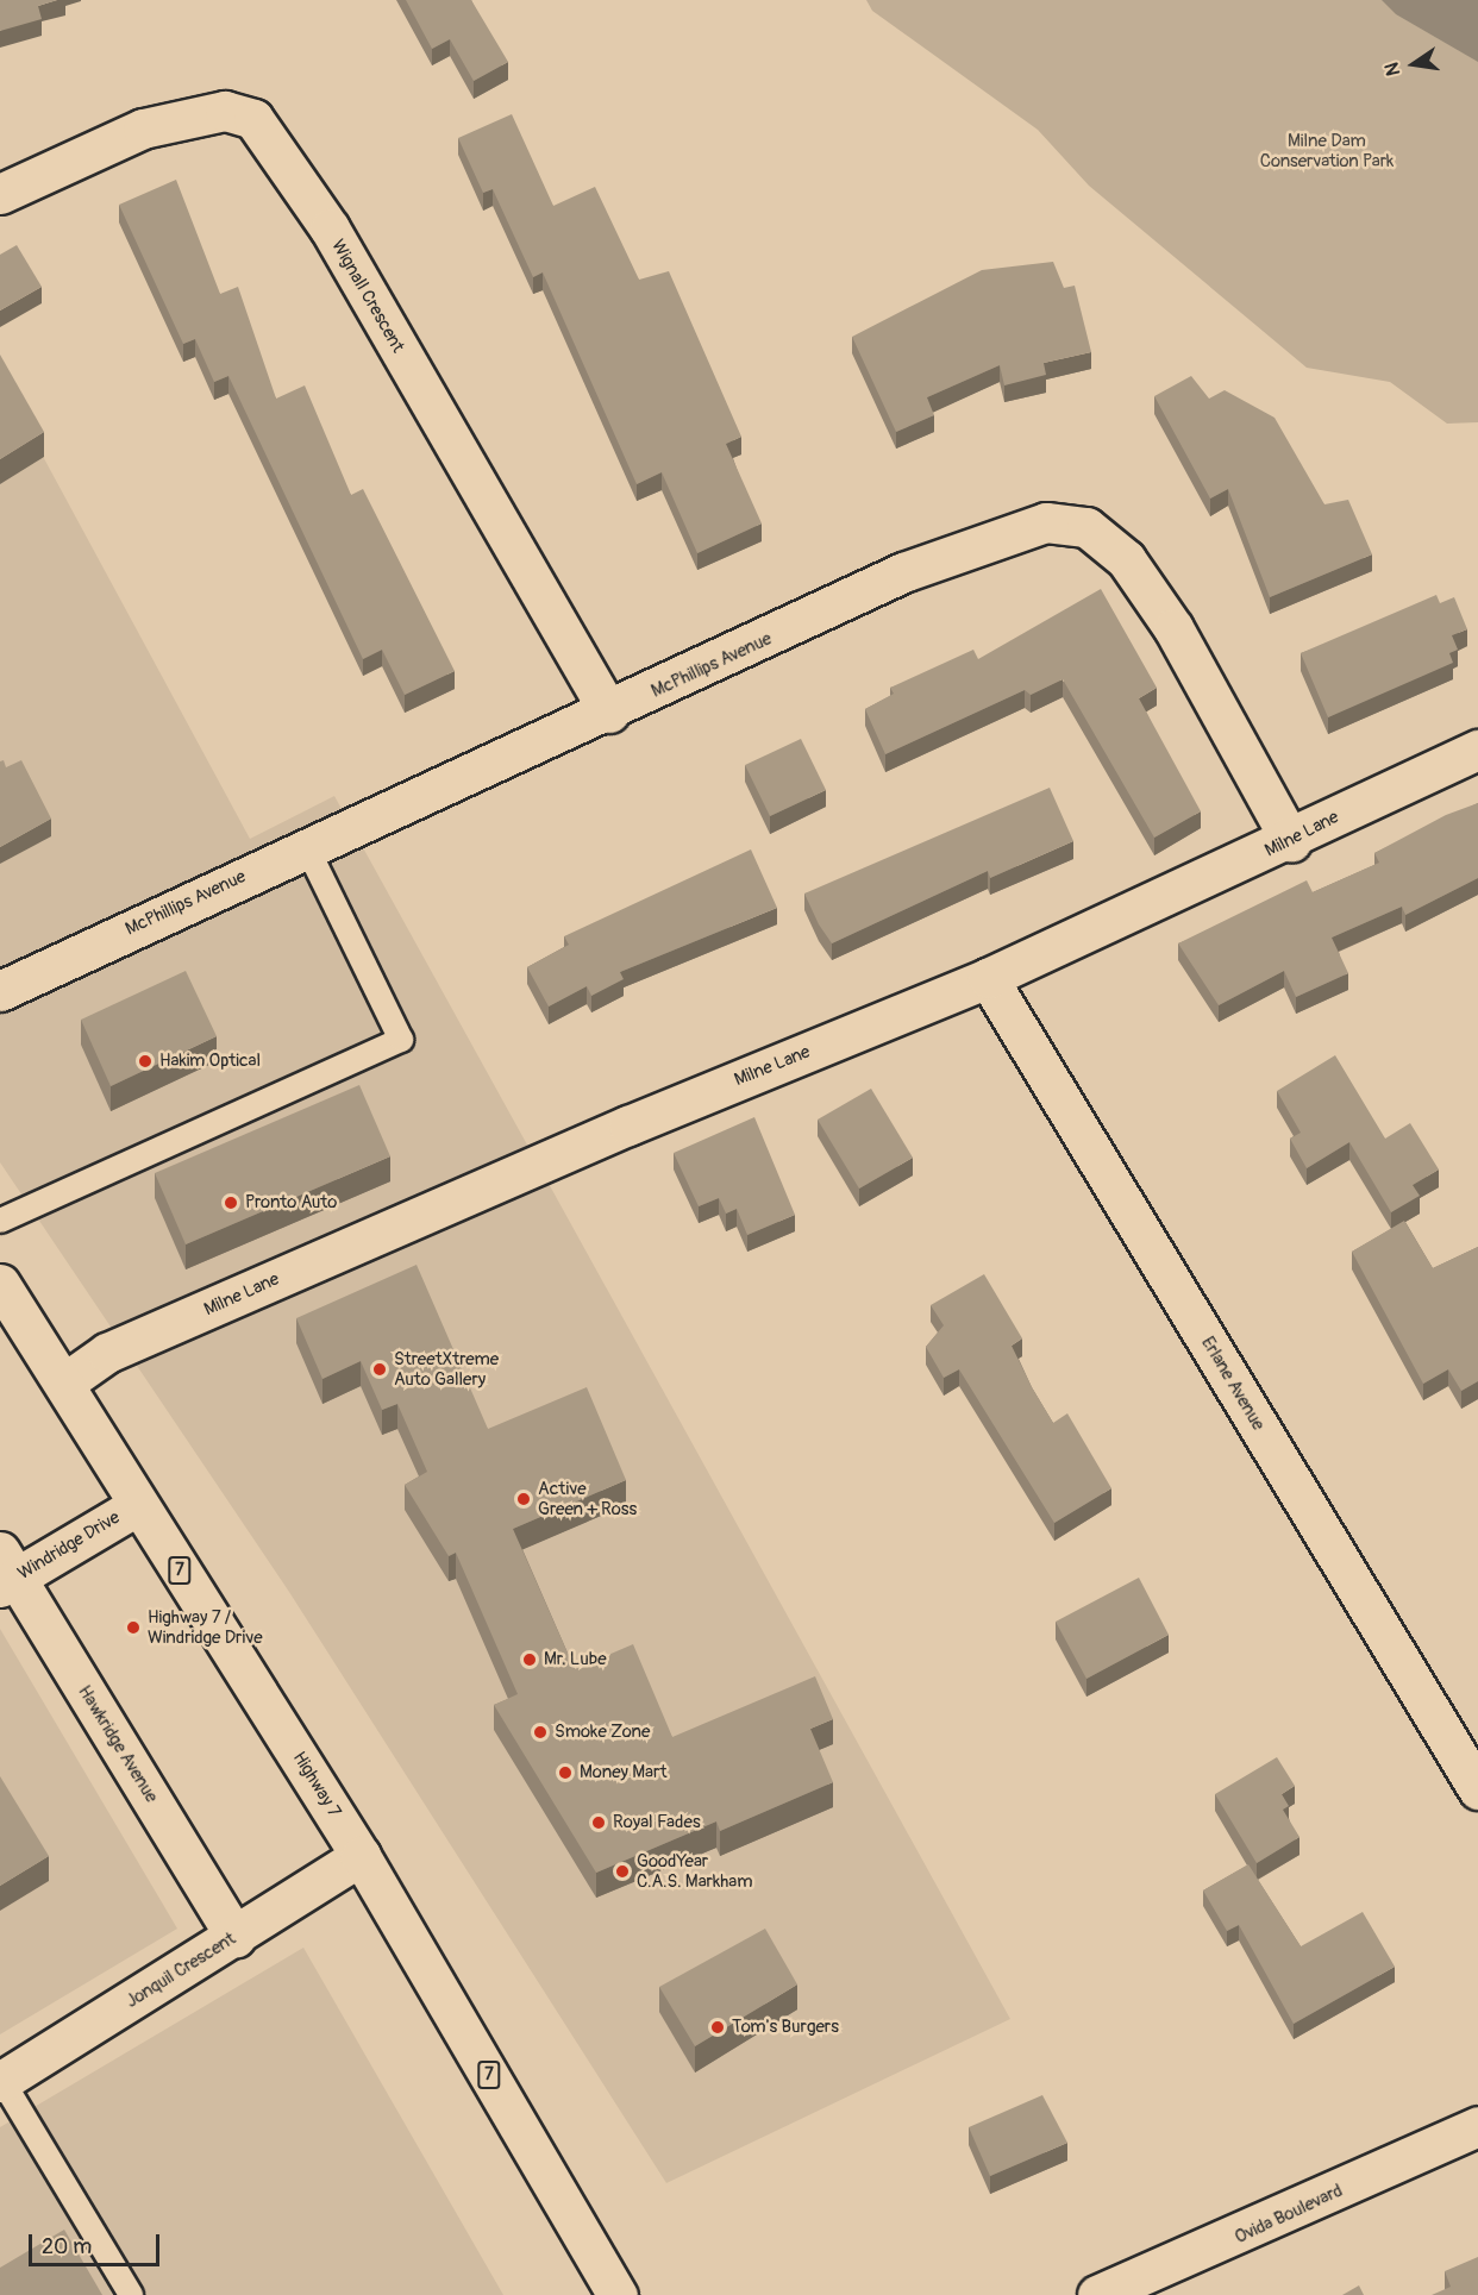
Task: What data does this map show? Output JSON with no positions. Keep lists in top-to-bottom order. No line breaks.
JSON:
{"streets":{"street":["Wignall Crescent","McPhillips Avenue","Milne Lane","Erlane Avenue","Windridge Drive","7","Hawkridge Avenue","Highway 7","Jonquil Crescent","Ovida Boulevard"]},"crossings":[["Wignall Crescent","McPhillips Avenue"],["McPhillips Avenue","Milne Lane"],["Milne Lane","Erlane Avenue"],["Milne Lane","Highway 7"],["Windridge Drive","Hawkridge Avenue"],["Windridge Drive","Highway 7"],["Hawkridge Avenue","Jonquil Crescent"],["Highway 7","Jonquil Crescent"]],"parks":["Milne Dam Conservation Park"],"places":["Hakim Optical","Pronto Auto","StreetXtreme Auto Gallery","Active Green + Ross","Highway 7 / Windridge Drive","Mr. Lube","Smoke Zone","Money Mart","Royal Fades","GoodYear C.A.S. Markham","Tom's Burgers"],"scale_bar":"20 m","north":"left"}
